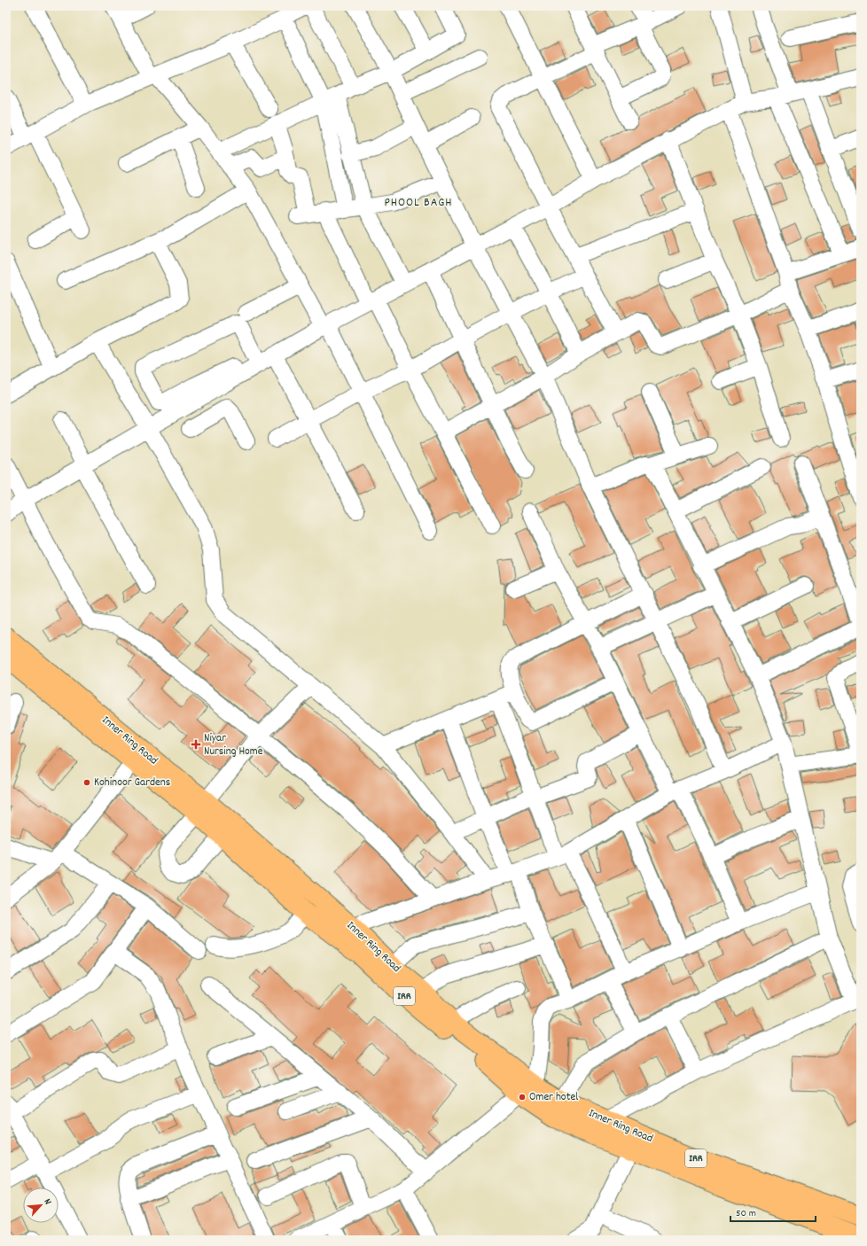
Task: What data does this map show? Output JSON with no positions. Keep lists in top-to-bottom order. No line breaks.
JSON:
{"streets":{"highway":["Inner Ring Road","IRR"]},"districts":["PHOOL BAGH"],"places":{"health":["Niyar Nursing Home"],"other":["Kohinoor Gardens","Omer hotel"]},"scale_bar":"50 m","north":"top right"}
